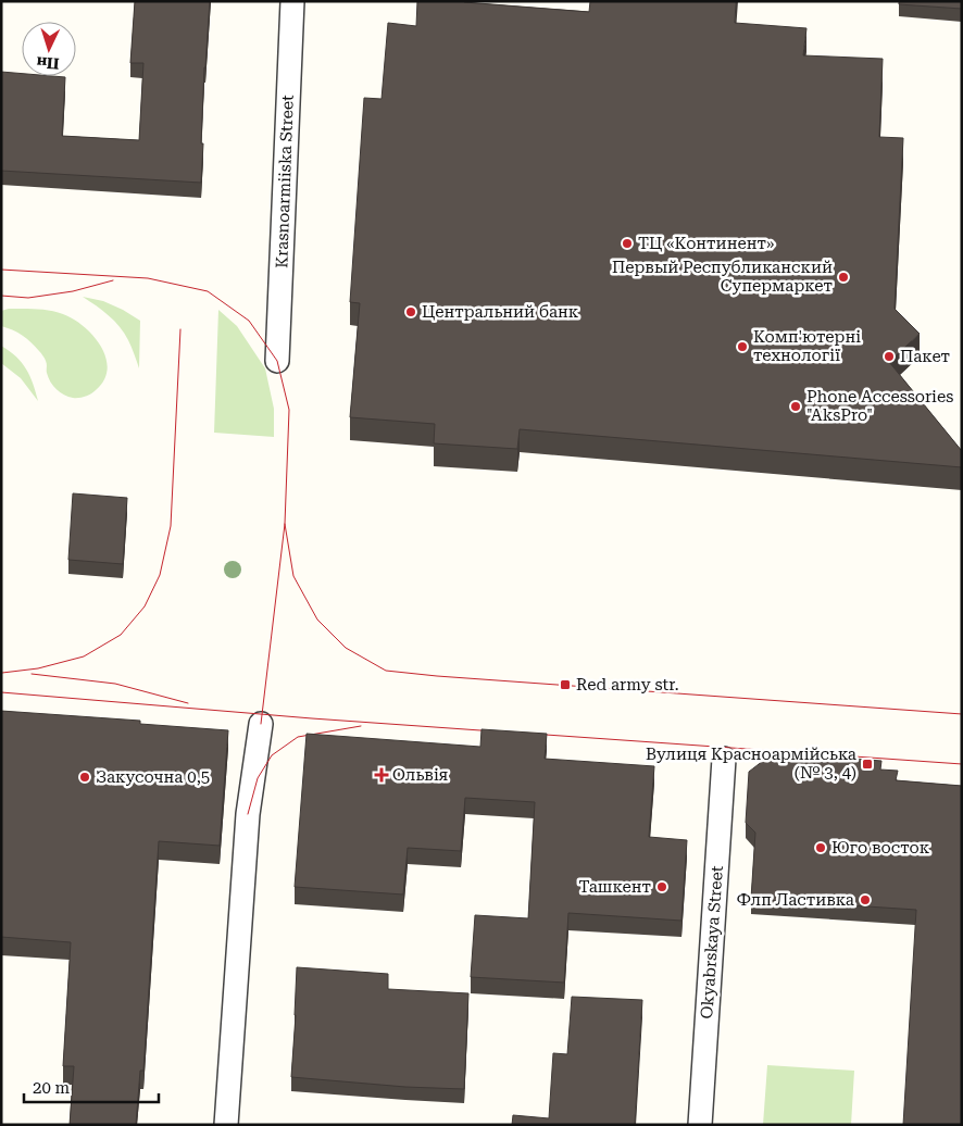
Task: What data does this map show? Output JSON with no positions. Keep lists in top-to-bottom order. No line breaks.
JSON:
{"streets":{"lane":["Krasnoarmiiska Street","Okyabrskaya Street"]},"places":{"other":["ТЦ «Континент»","Первый Республиканский Супермаркет","Центральний банк","Комп'ютерні технології","Пакет","Phone Accessories \"AksPro\"","Закусочна 0,5","Юго восток","Ташкент","Флп Ластивка"],"transit":["Red army str.","Вулиця Красноармійська (№ 3, 4)"],"health":["Ольвія"]},"scale_bar":"20 m","north":"bottom"}
